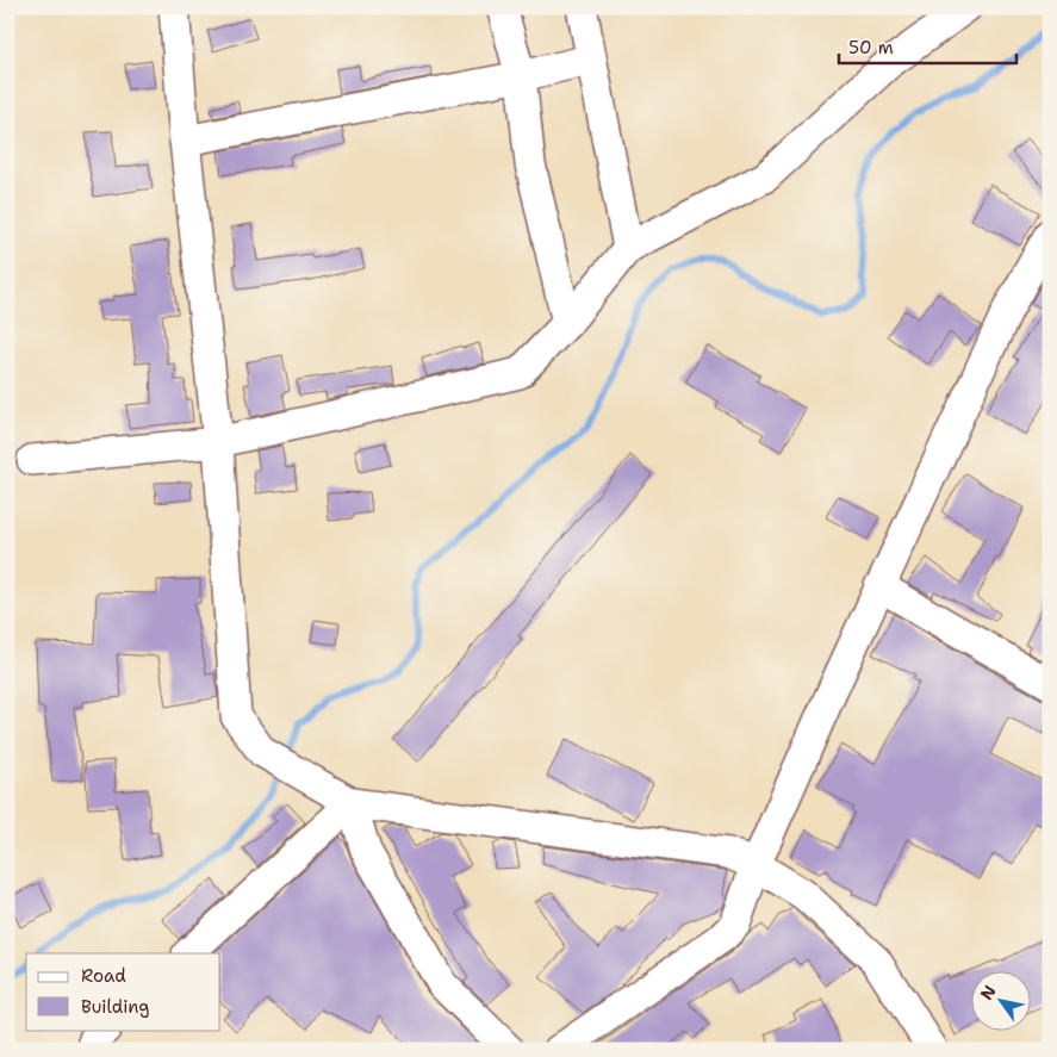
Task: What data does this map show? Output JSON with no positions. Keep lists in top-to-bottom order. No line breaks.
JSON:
{"legend":["Road","Building"],"scale_bar":"50 m","north":"top left"}
